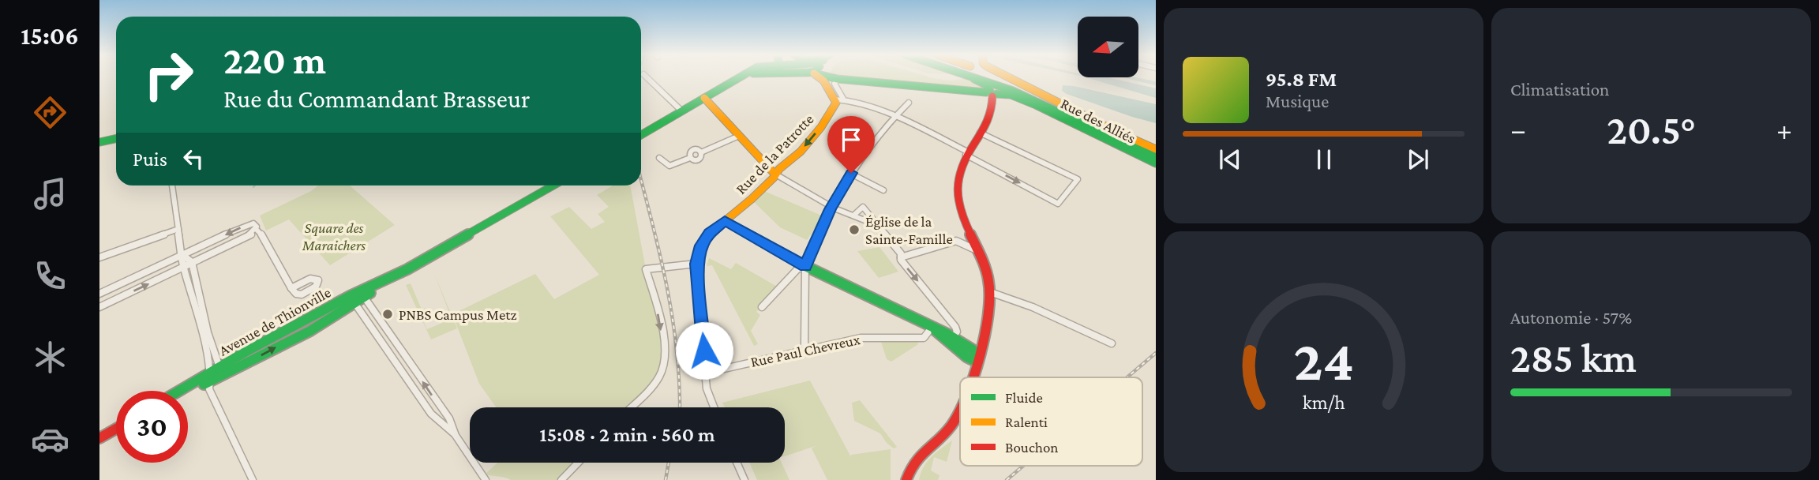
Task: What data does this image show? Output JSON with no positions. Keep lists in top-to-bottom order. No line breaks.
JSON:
{"streets":{"main road":["Rue des Alliés","Rue de la Patrotte","Avenue de Thionville"],"street":["Rue Paul Chevreux"]},"one_way":["Rue de la Patrotte"],"parks":["Square des Maraichers"],"places":["Église de la Sainte-Famille","PNBS Campus Metz"],"legend":["Fluide","Ralenti","Bouchon"],"north":"left","page":{"tabs":"15:06","tile":["Climatisation",["Autonomie · 57%","285 km"]],"turn":["220 m","Rue du Commandant Brasseur"],"song":["95.8 FM","Musique"],"heat":["−","20.5°","+"],"then":"Puis","limit":"30","trip":"15:08 · 2 min · 560 m","gauge":["24","km/h"]}}
